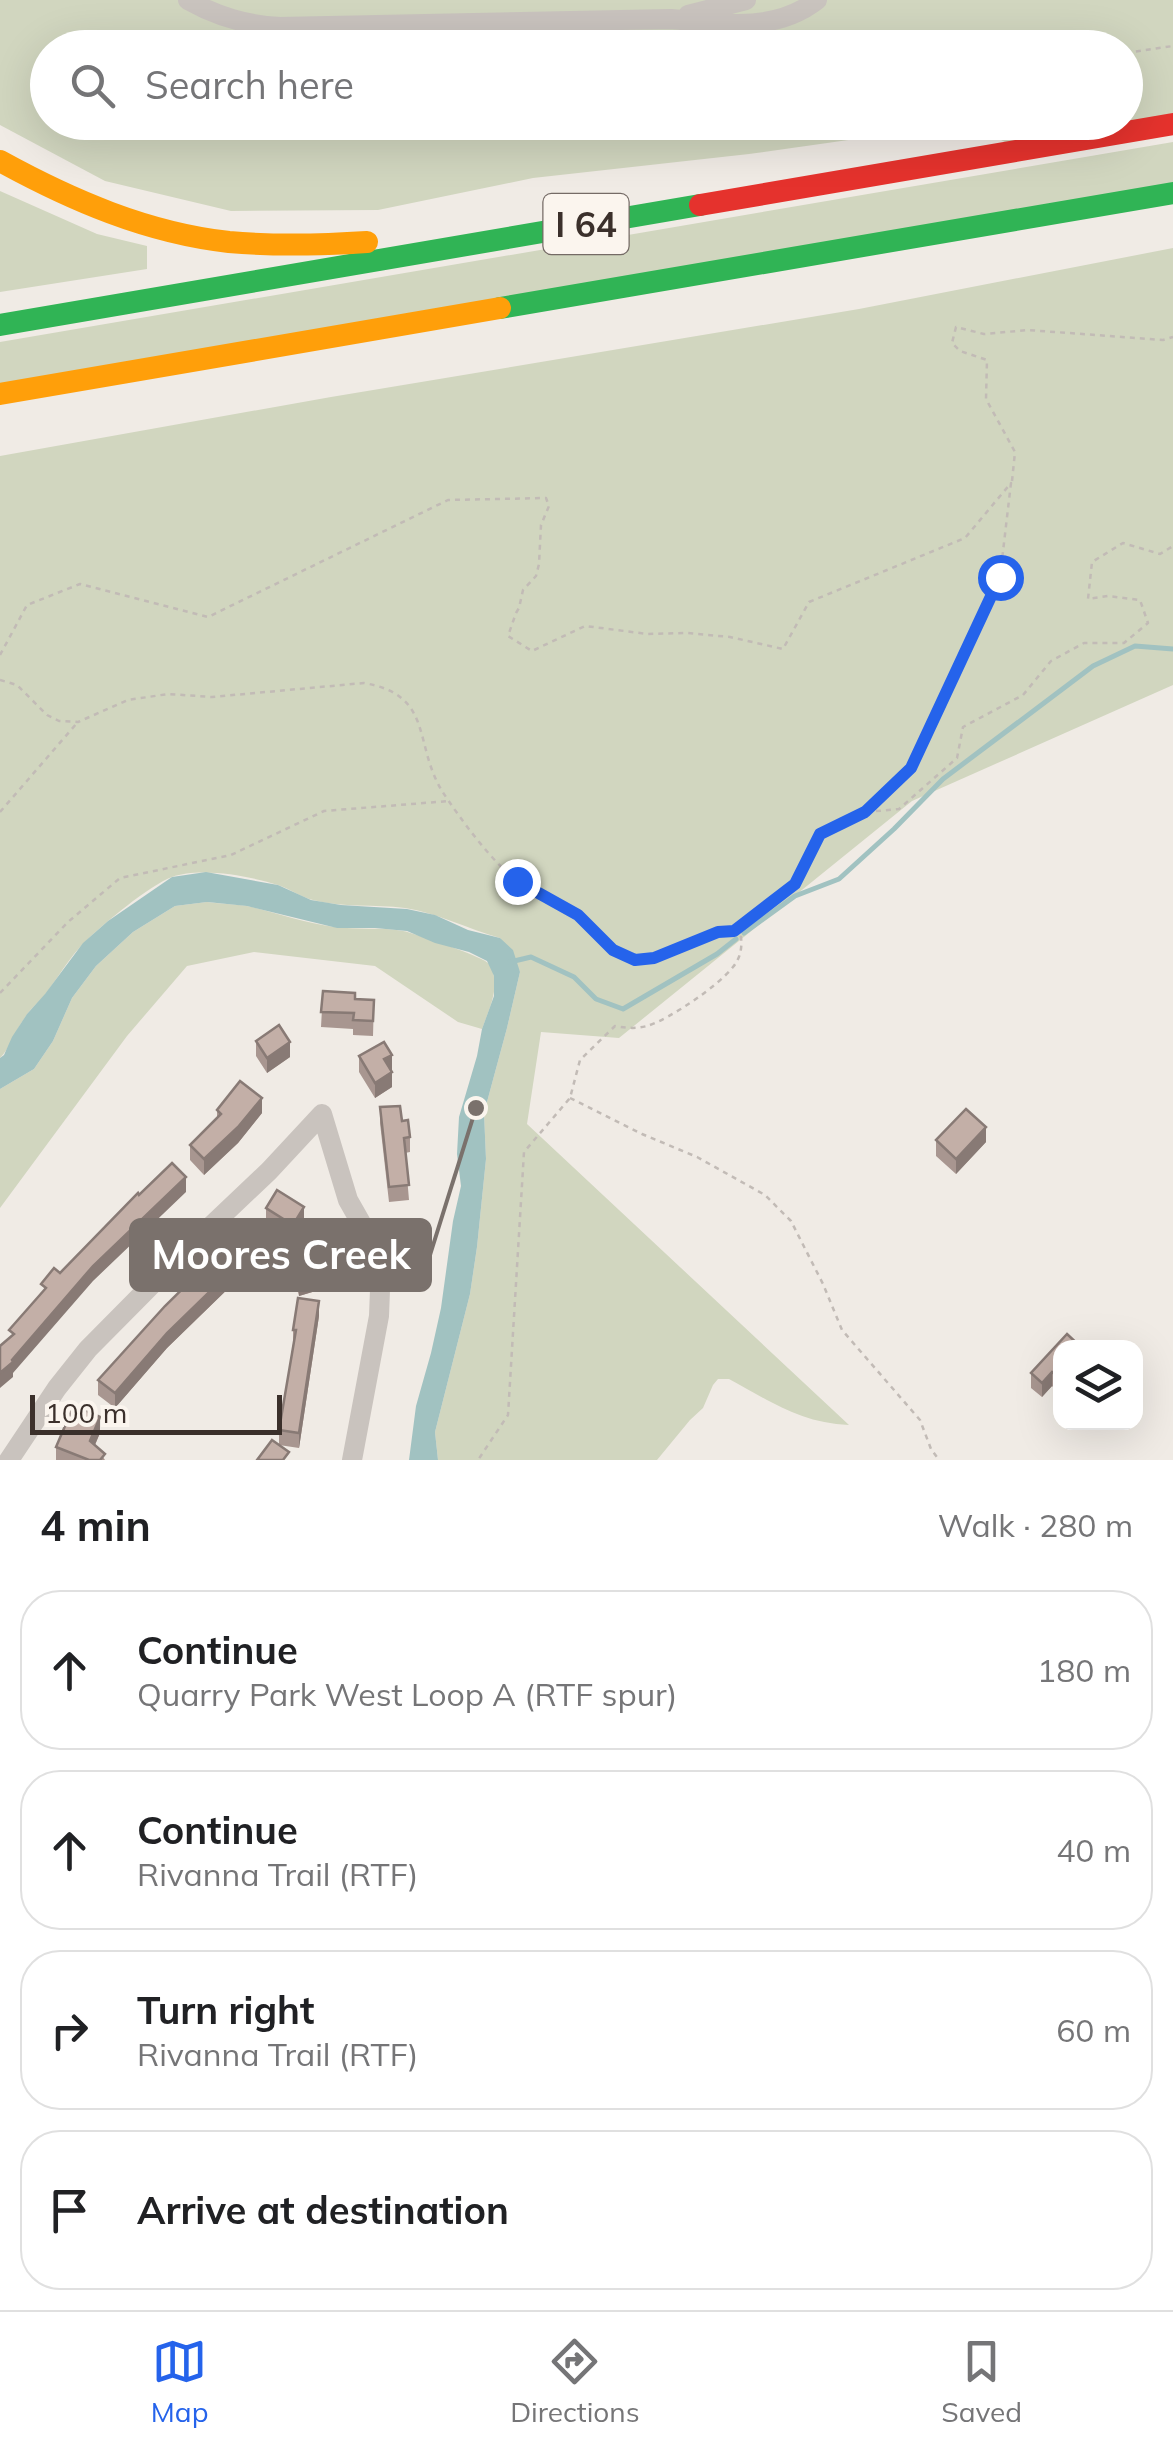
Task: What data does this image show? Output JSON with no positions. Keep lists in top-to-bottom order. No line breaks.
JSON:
{"streets":{"highway":["I 64"]},"places":["Moores Creek"],"scale_bar":"100 m","page":{"search":"Search here","scale":"100 m","heading":["4 min","Walk · 280 m"],"list":[["Continue","Quarry Park West Loop A (RTF spur)","180 m"],["Continue","Rivanna Trail (RTF)","40 m"],["Turn right","Rivanna Trail (RTF)","60 m"],"Arrive at destination"],"nav":["Map","Directions","Saved"]}}
